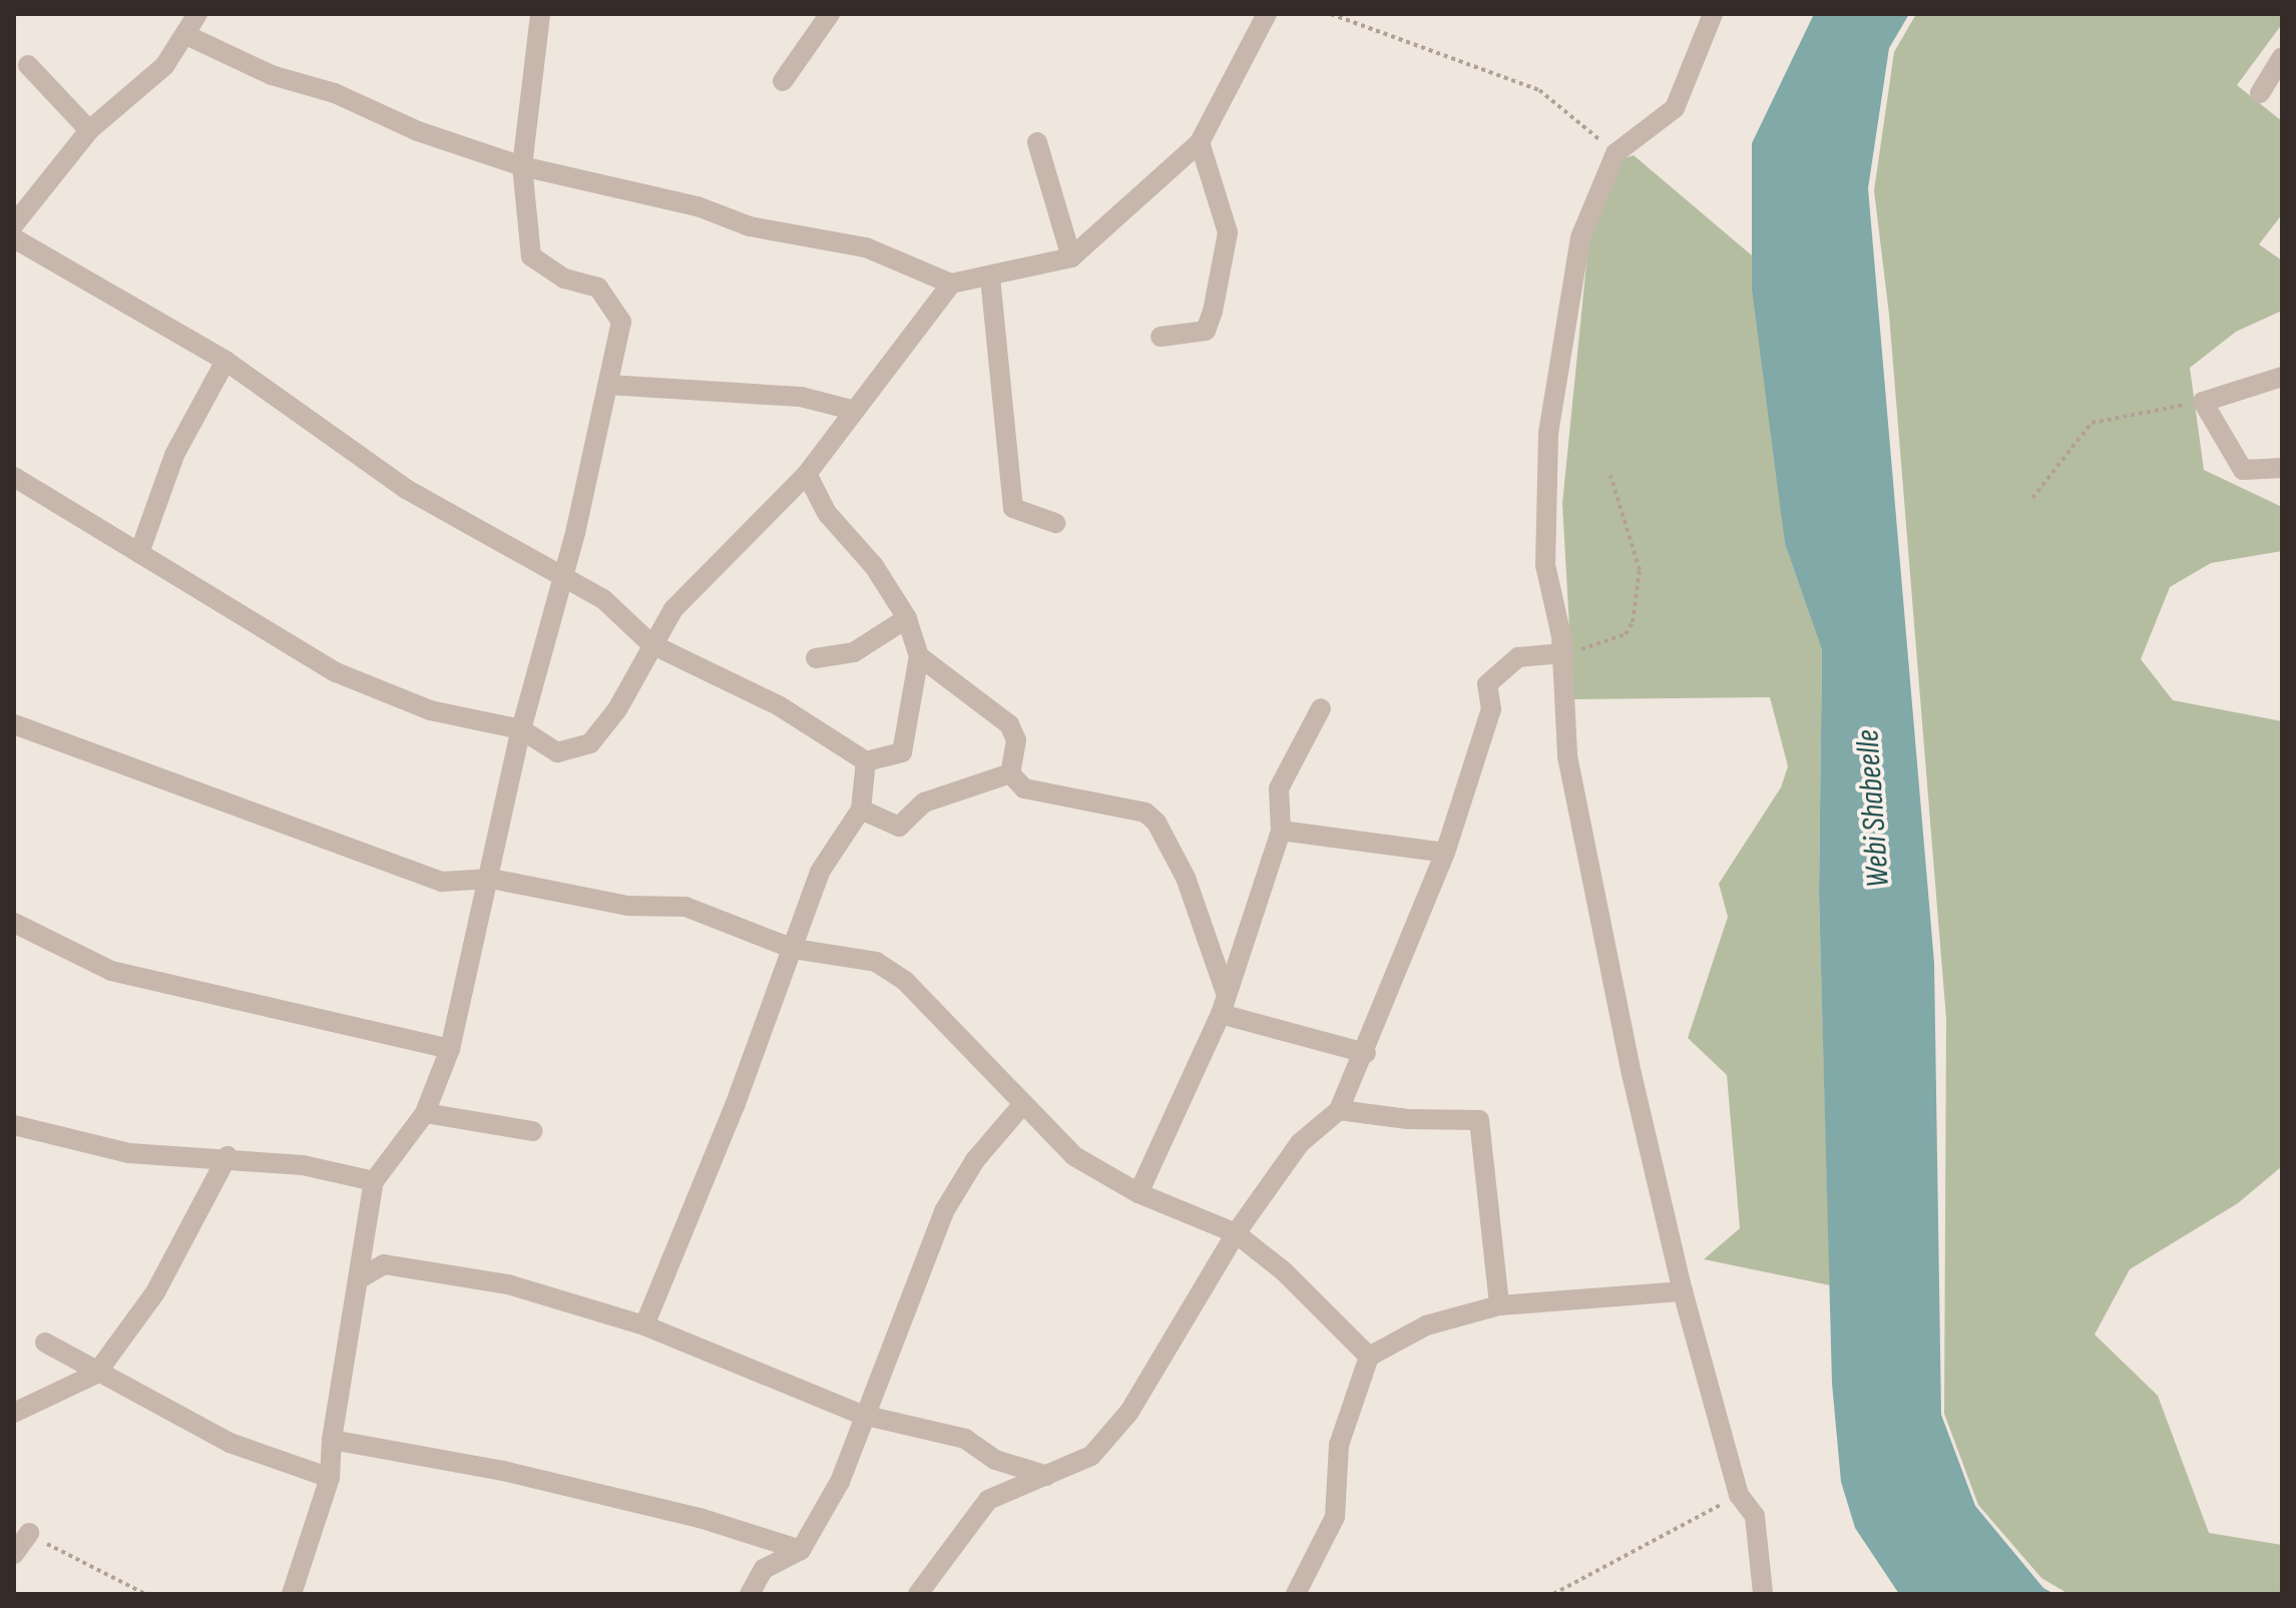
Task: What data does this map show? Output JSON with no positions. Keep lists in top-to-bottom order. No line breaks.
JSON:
{"water":["Webi Shabeelle"]}
